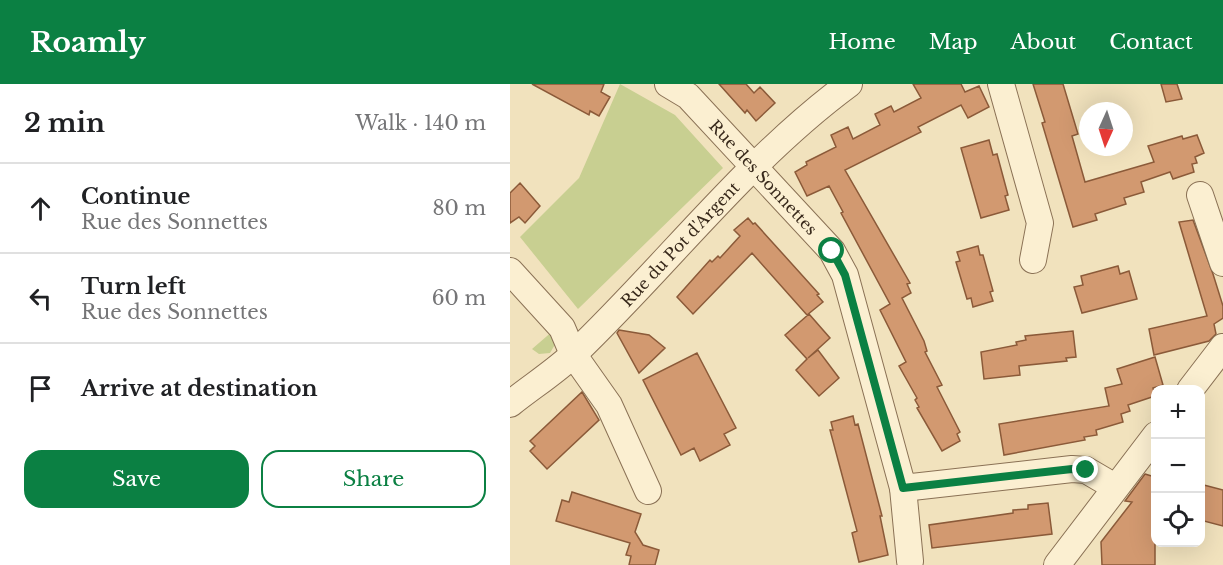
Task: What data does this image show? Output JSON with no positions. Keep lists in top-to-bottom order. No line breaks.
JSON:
{"streets":{"street":["Rue des Sonnettes","Rue du Pot d'Argent"]},"crossings":[["Rue des Sonnettes","Rue du Pot d'Argent"]],"north":"bottom","page":{"header":"Roamly","nav":["Home","Map","About","Contact"],"heading":["2 min","Walk · 140 m"],"list":[["Continue","Rue des Sonnettes","80 m"],["Turn left","Rue des Sonnettes","60 m"],"Arrive at destination"],"map_buttons":["+","−"],"buttons":["Save","Share"]}}
